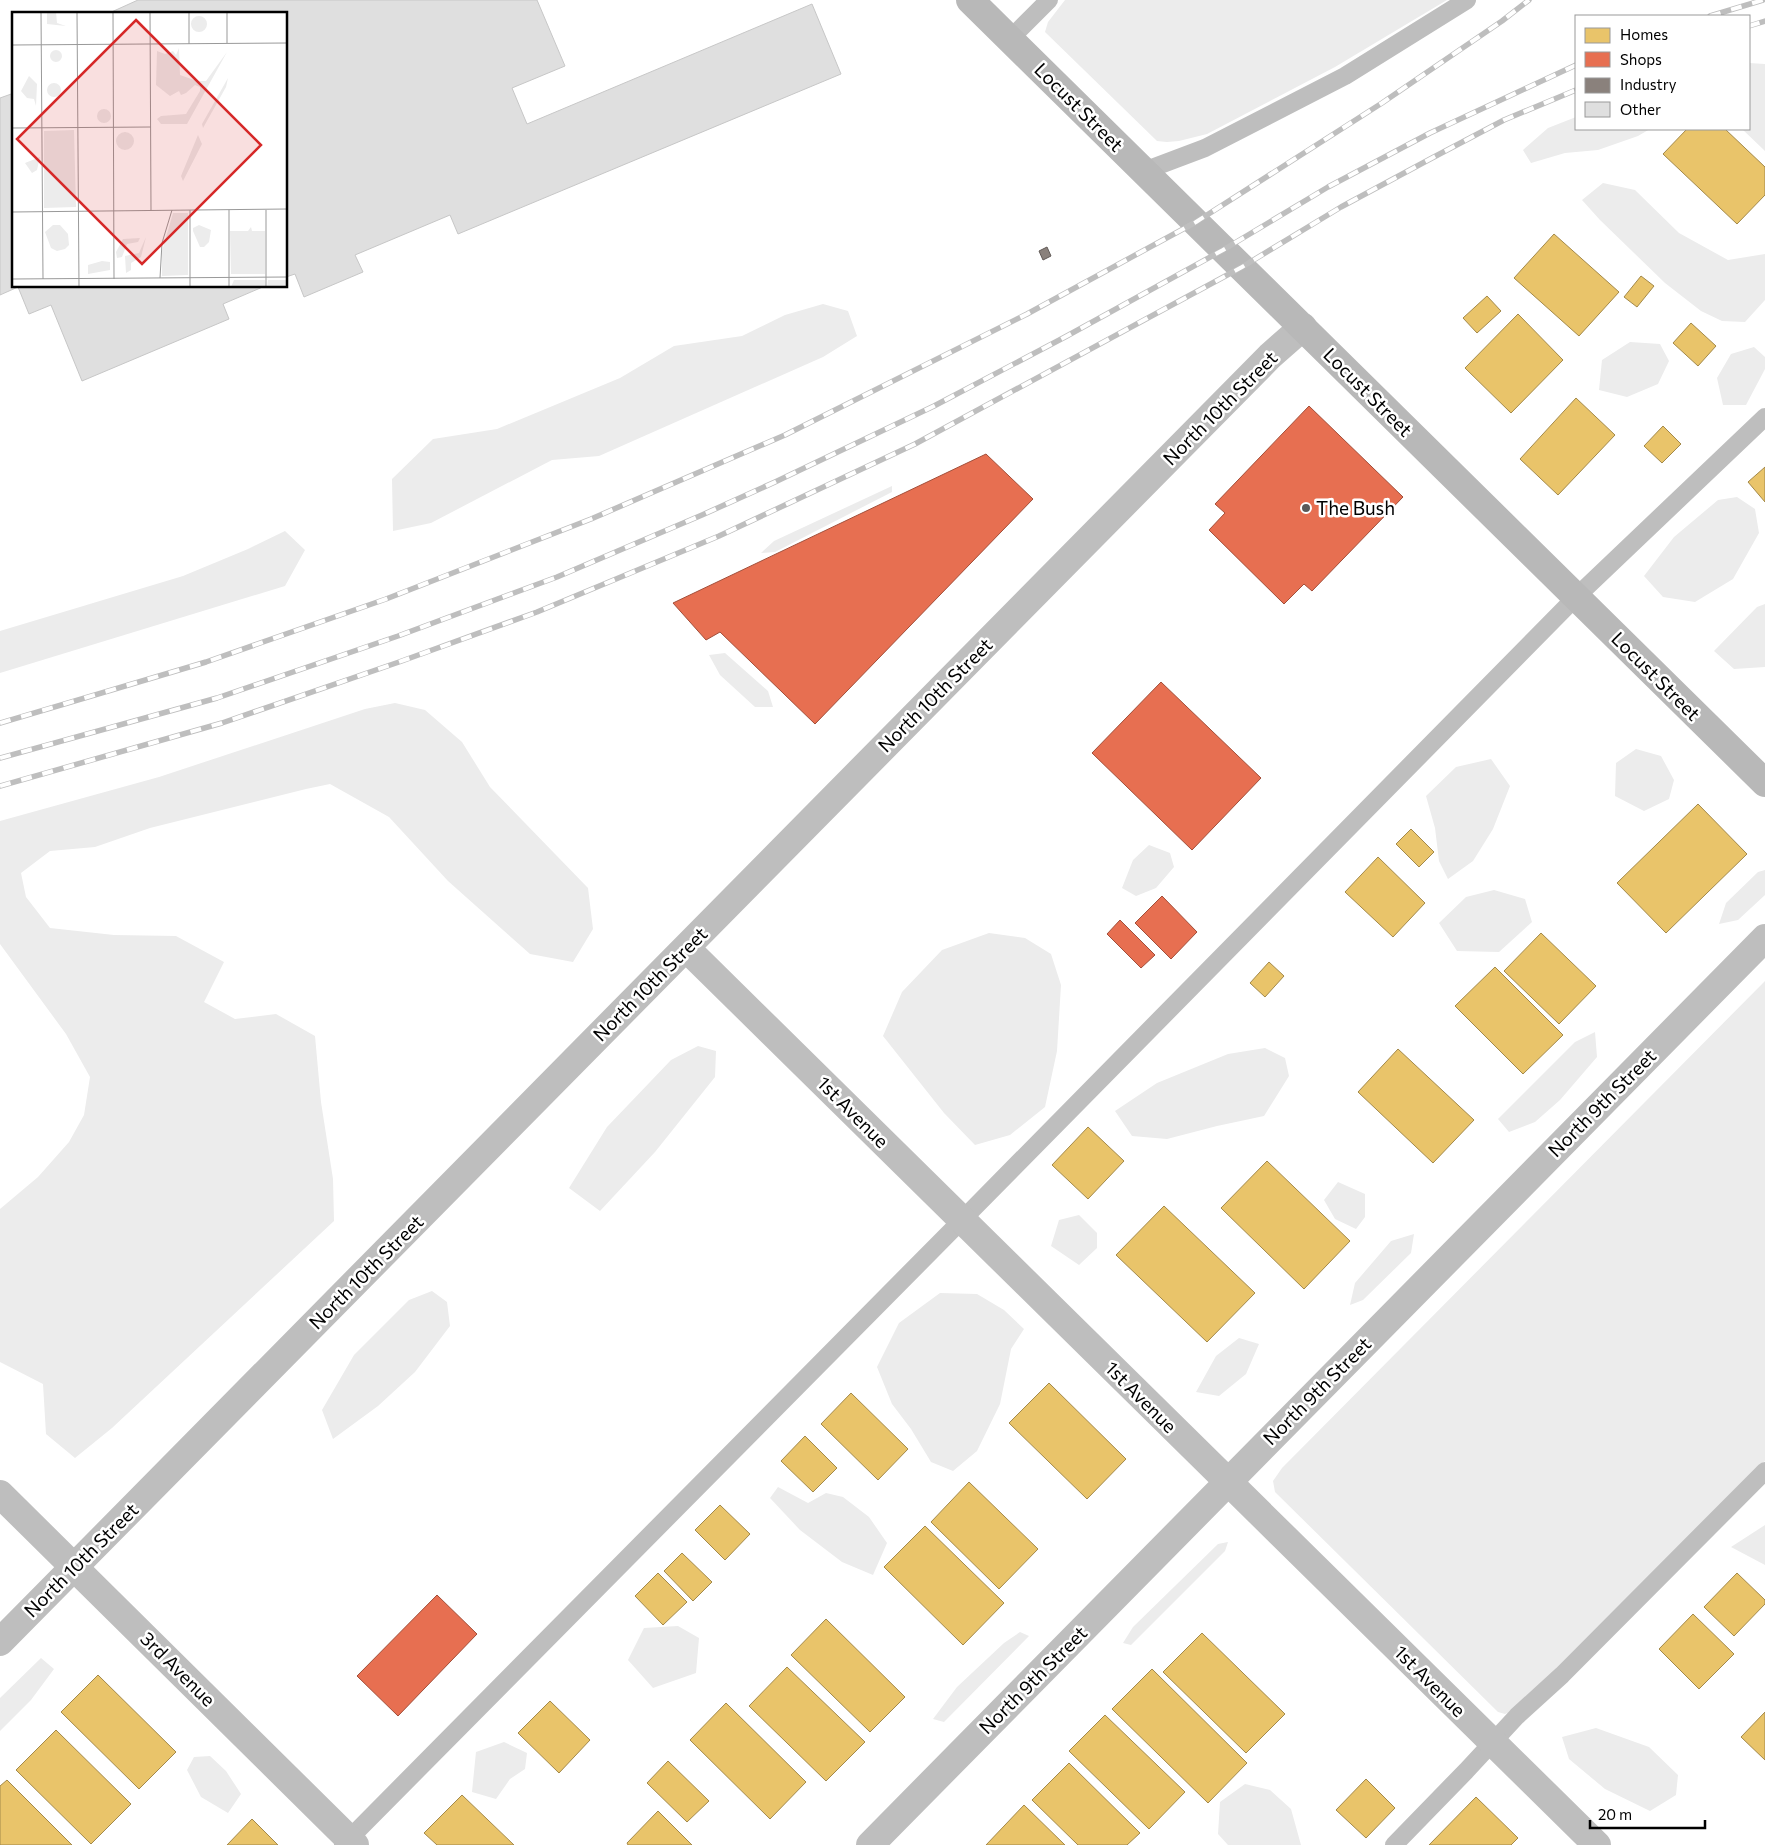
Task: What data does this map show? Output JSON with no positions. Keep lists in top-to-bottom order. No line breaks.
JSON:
{"streets":{"street":["Locust Street","North 10th Street","North 9th Street","1st Avenue","3rd Avenue"]},"crossings":[["Locust Street","North 10th Street"],["North 10th Street","1st Avenue"],["North 10th Street","3rd Avenue"],["North 9th Street","1st Avenue"]],"places":["The Bush"],"legend":["Homes","Shops","Industry","Other"],"scale_bar":"20 m"}
